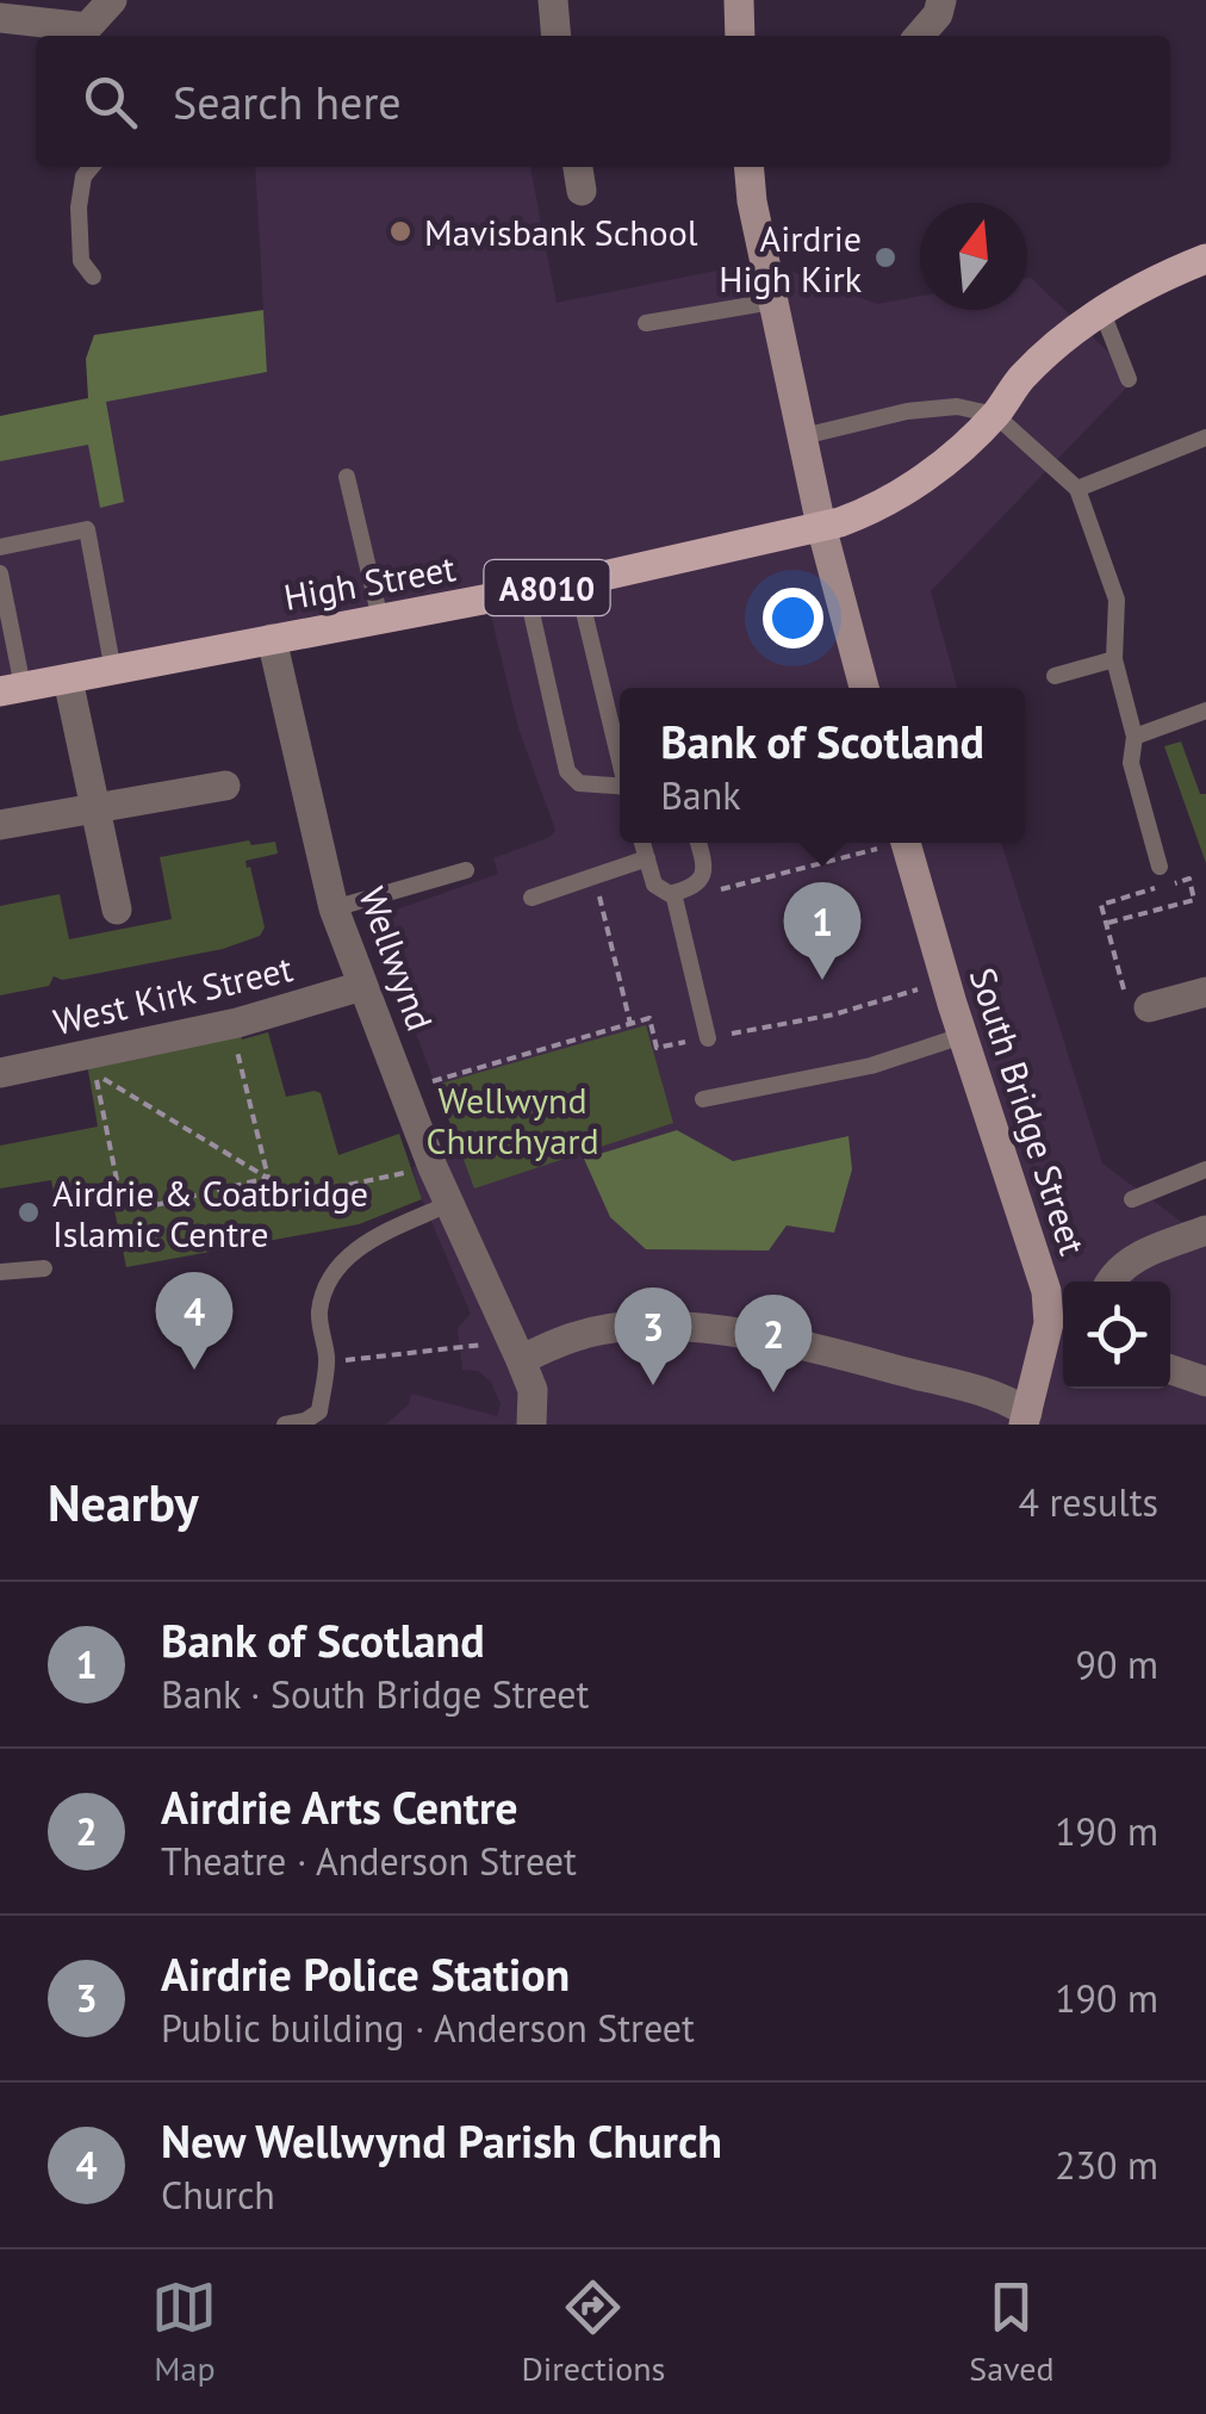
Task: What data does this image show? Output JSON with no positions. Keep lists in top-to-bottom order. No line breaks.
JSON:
{"streets":{"main road":["High Street","A8010","South Bridge Street"],"street":["Wellwynd","West Kirk Street"]},"crossings":[["High Street","A8010"],["High Street","Wellwynd"],["Wellwynd","West Kirk Street"]],"parks":["Wellwynd Churchyard"],"places":["Mavisbank School","Airdrie High Kirk","Airdrie & Coatbridge Islamic Centre"],"north":"top","page":{"search":"Search here","popup":["Bank of Scotland","Bank"],"pins":["1","4","3","2"],"heading":["Nearby","4 results"],"list":[{"mark":"1","name":"Bank of Scotland","note":"Bank · South Bridge Street","value":"90 m"},{"mark":"2","name":"Airdrie Arts Centre","note":"Theatre · Anderson Street","value":"190 m"},{"mark":"3","name":"Airdrie Police Station","note":"Public building · Anderson Street","value":"190 m"},{"mark":"4","name":"New Wellwynd Parish Church","note":"Church","value":"230 m"}],"nav":["Map","Directions","Saved"]}}
